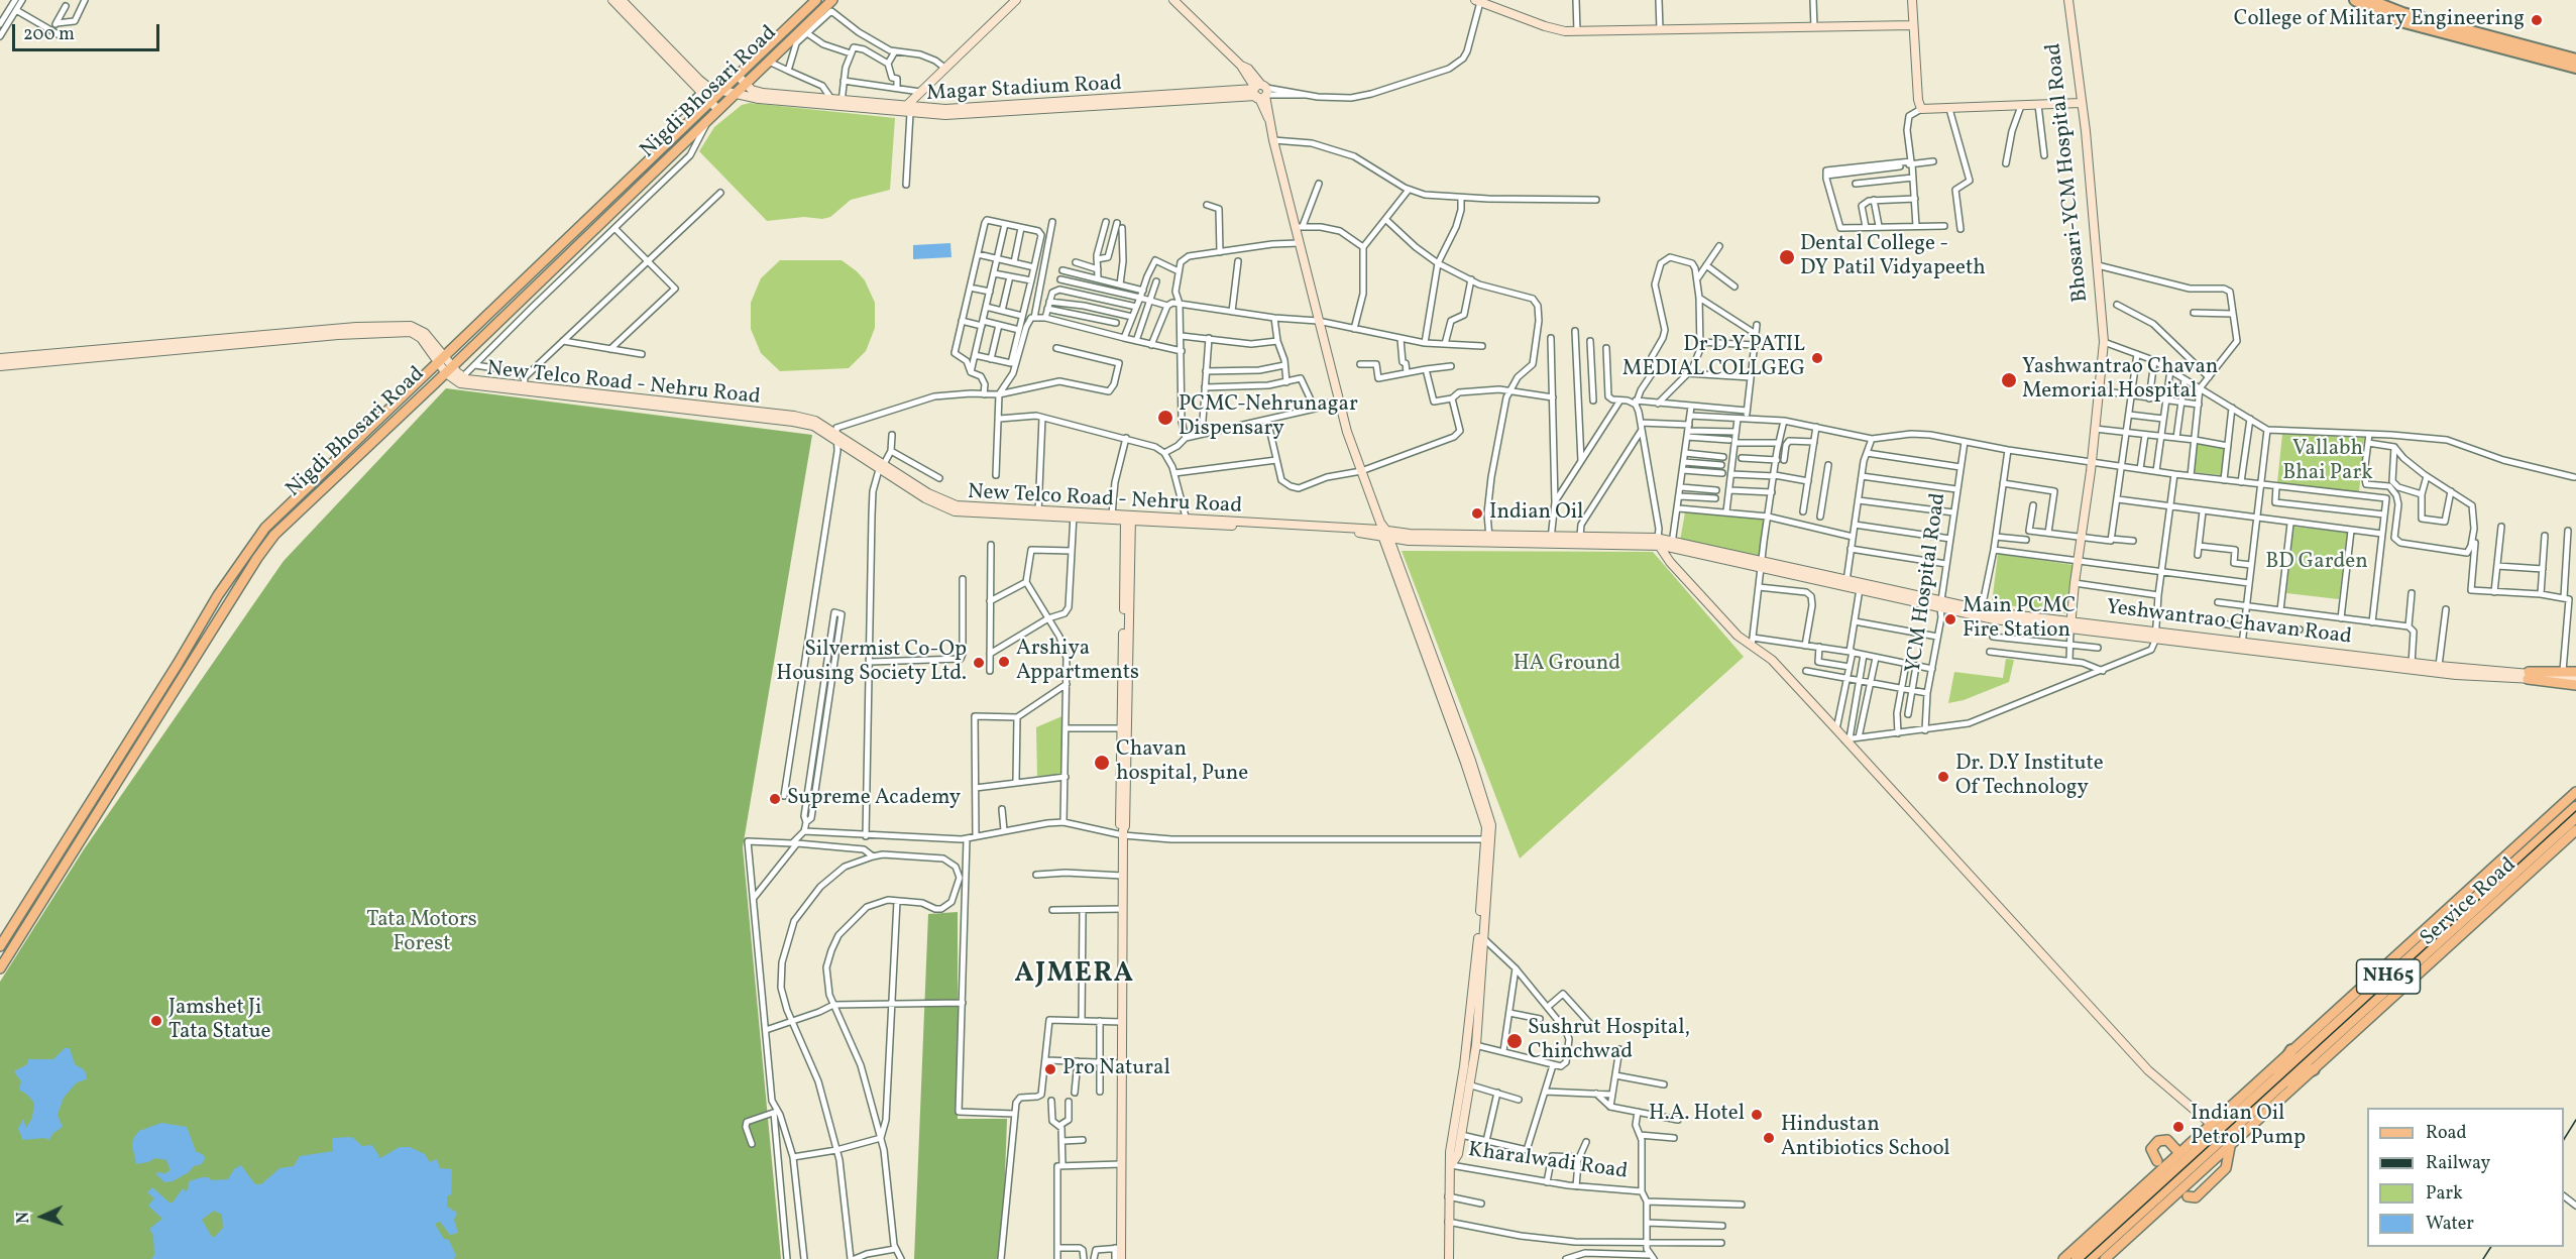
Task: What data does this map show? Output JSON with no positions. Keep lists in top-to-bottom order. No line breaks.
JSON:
{"streets":{"highway":["NH65"],"main road":["Nigdi Bhosari Road","Service Road"],"street":["Magar Stadium Road","Bhosari-YCM Hospital Road","New Telco Road - Nehru Road","YCM Hospital Road","Yeshwantrao Chavan Road","Kharalwadi Road"]},"crossings":[["Magar Stadium Road","Nigdi Bhosari Road"],["Nigdi Bhosari Road","New Telco Road - Nehru Road"],["New Telco Road - Nehru Road","Yeshwantrao Chavan Road"],["YCM Hospital Road","Yeshwantrao Chavan Road"]],"districts":["AJMERA"],"parks":["Vallabh Bhai Park","BD Garden","HA Ground","Tata Motors Forest"],"places":["College of Military Engineering","Dental College - DY Patil Vidyapeeth","Dr D Y PATIL MEDIAL COLLGEG","Yashwantrao Chavan Memorial Hospital","PCMC-Nehrunagar Dispensary","Indian Oil","Main PCMC Fire Station","Arshiya Appartments","Silvermist Co-Op Housing Society Ltd.","Chavan hospital, Pune","Dr. D.Y Institute Of Technology","Supreme Academy","Jamshet Ji Tata Statue","Sushrut Hospital, Chinchwad","Pro Natural","H.A. Hotel","Indian Oil Petrol Pump","Hindustan Antibiotics School"],"legend":["Road","Railway","Park","Water"],"scale_bar":"200 m","north":"left"}
